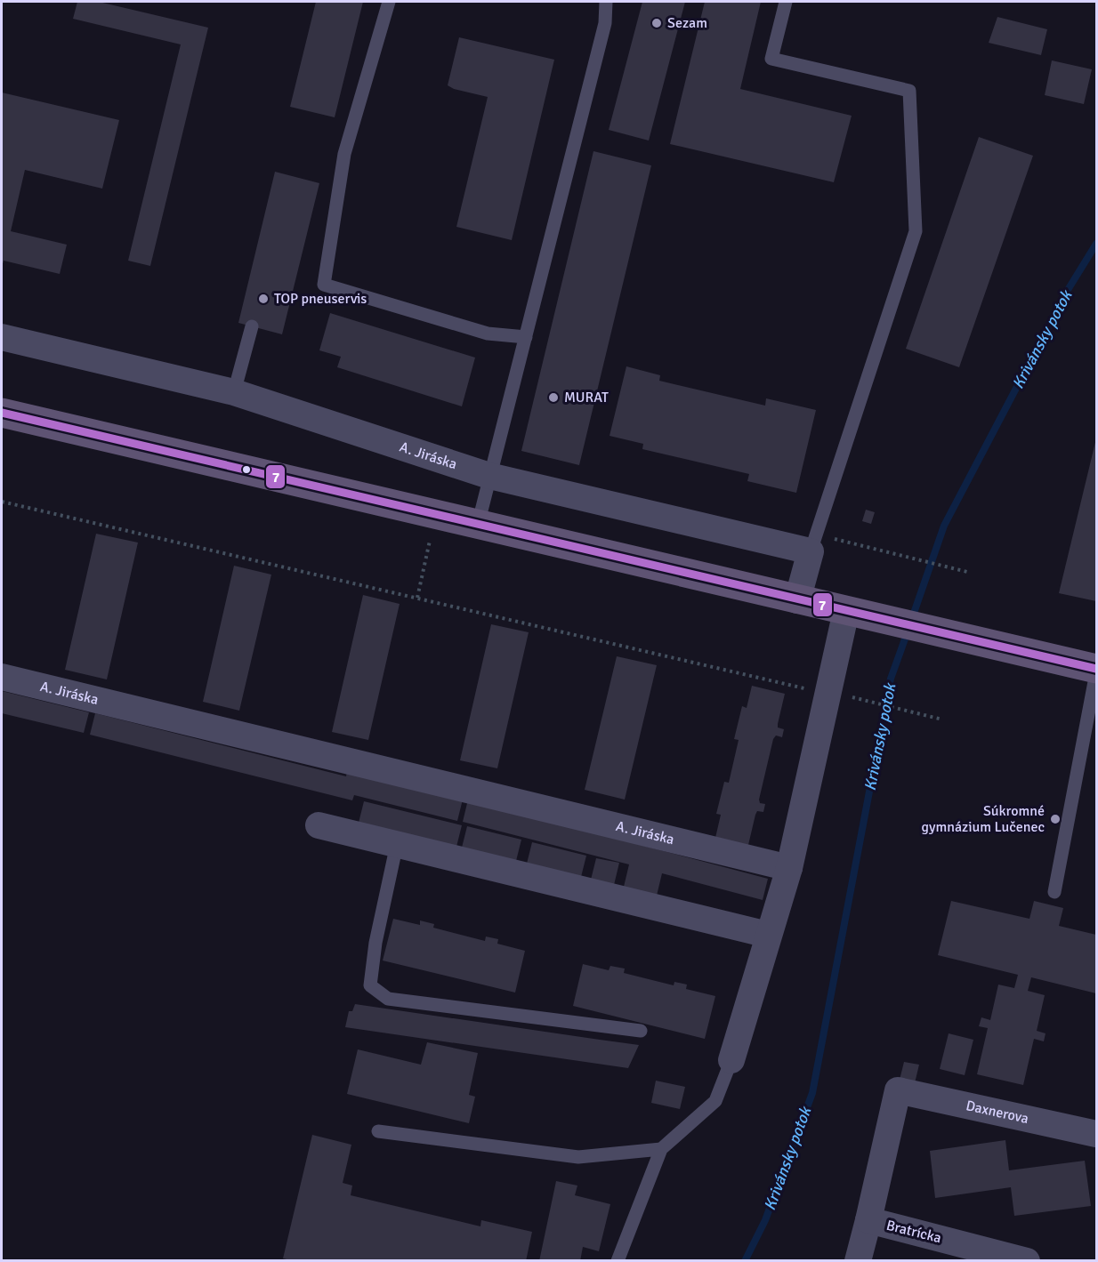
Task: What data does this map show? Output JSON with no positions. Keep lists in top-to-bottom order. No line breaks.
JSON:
{"streets":{"street":["A. Jiráska","Daxnerova","Bratrícka"]},"crossings":[["Daxnerova","Bratrícka"]],"water":["Krivánsky potok"],"places":["Sezam","TOP pneuservis","MURAT","Súkromné gymnázium Lučenec"],"lines":["transit line 7"]}
